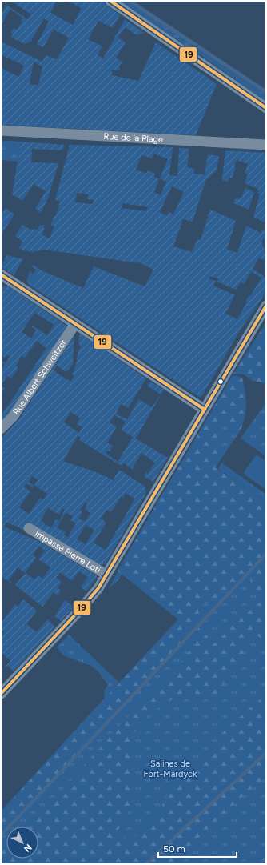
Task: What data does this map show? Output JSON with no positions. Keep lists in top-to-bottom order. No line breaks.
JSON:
{"streets":{"street":["Rue de la Plage","Rue Albert Schweitzer","Impasse Pierre Loti"]},"parks":["Salines de Fort-Mardyck"],"lines":["transit line 19"],"scale_bar":"50 m","north":"bottom right"}
